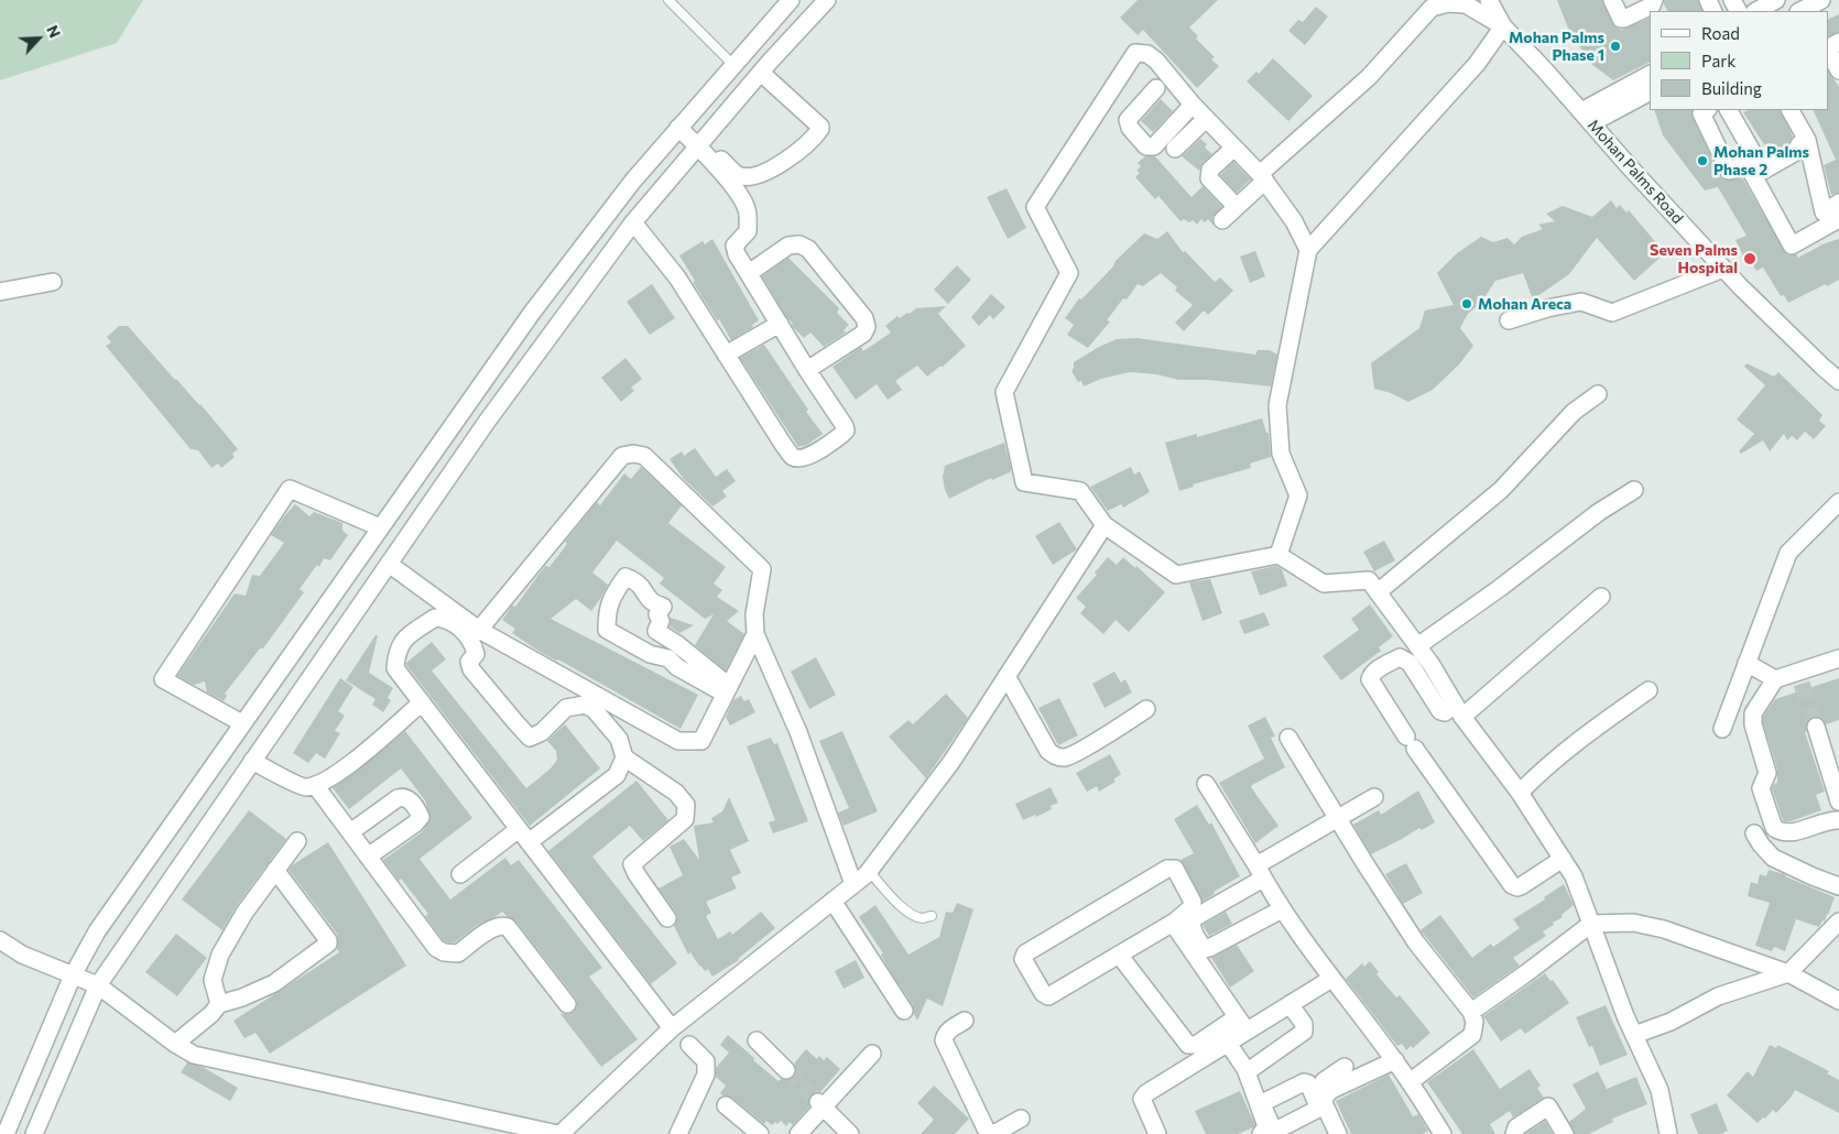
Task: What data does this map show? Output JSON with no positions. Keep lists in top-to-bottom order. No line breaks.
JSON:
{"streets":{"street":["Mohan Palms Road"]},"places":["Mohan Palms Phase 1","Mohan Palms Phase 2","Seven Palms Hospital","Mohan Areca"],"legend":["Road","Park","Building"],"north":"top right"}
